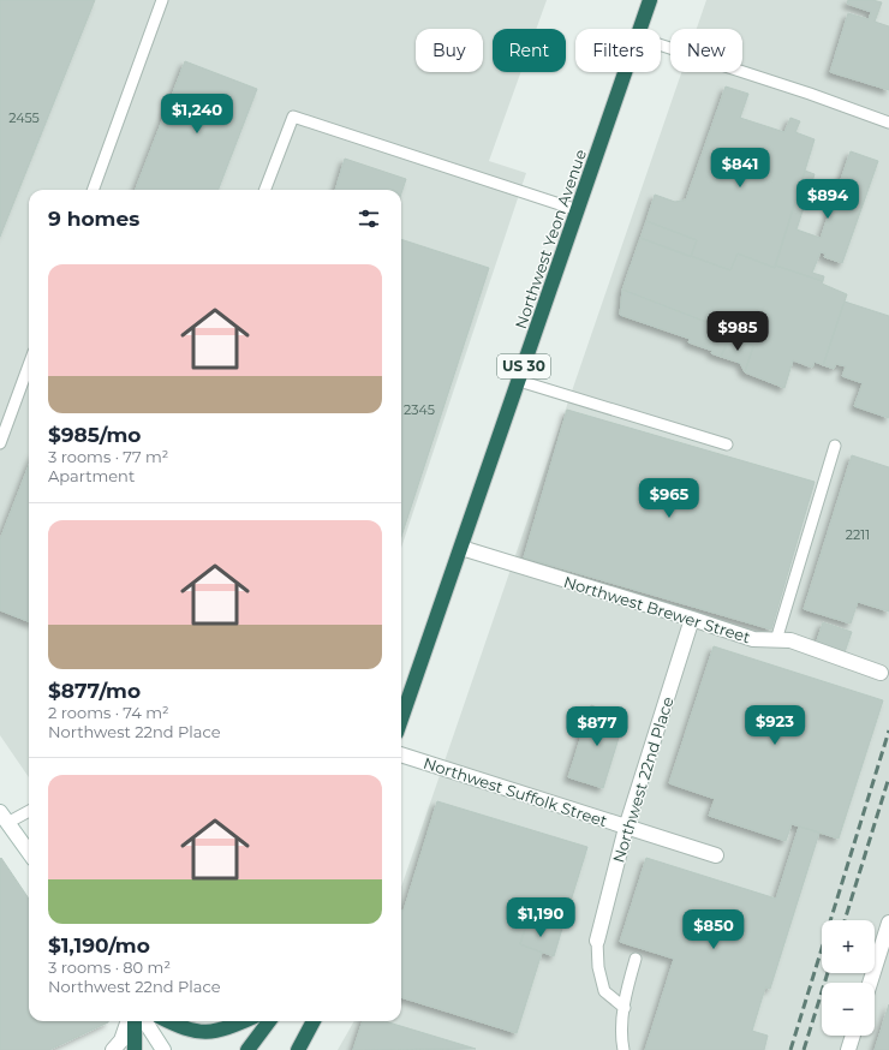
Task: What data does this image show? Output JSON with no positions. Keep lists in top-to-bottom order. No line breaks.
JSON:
{"streets":{"highway":["Northwest Yeon Avenue","US 30"],"street":["Northwest Brewer Street","Northwest 22nd Place","Northwest Suffolk Street"]},"crossings":[["Northwest Yeon Avenue","Northwest Brewer Street"],["Northwest Brewer Street","Northwest 22nd Place"],["Northwest 22nd Place","Northwest Suffolk Street"]],"house_numbers":["2455","2345","2211"],"page":{"chip":["Buy","Rent","Filters","New"],"price":["$1,240","$841","$894","$985","$965","$923","$877","$1,190","$850"],"heading":"9 homes","list":[{"name":"$985/mo","note":"3 rooms · 77 m² · Apartment"},{"name":"$877/mo","note":"2 rooms · 74 m² · Northwest 22nd Place"},{"name":"$1,190/mo","note":"3 rooms · 80 m² · Northwest 22nd Place"}],"map_buttons":["+","−"]}}
